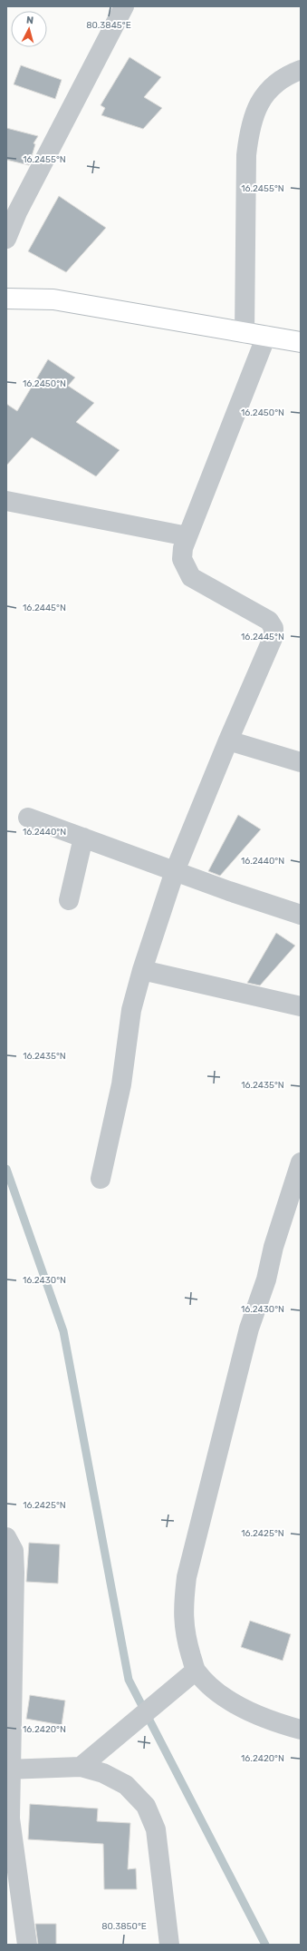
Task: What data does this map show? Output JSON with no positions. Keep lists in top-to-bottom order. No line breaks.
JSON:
{"north":"top","coordinates":["80.3845°E","16.2455°N","16.2450°N","16.2445°N","16.2440°N","16.2435°N","16.2430°N","16.2425°N","16.2420°N","80.3850°E"]}
